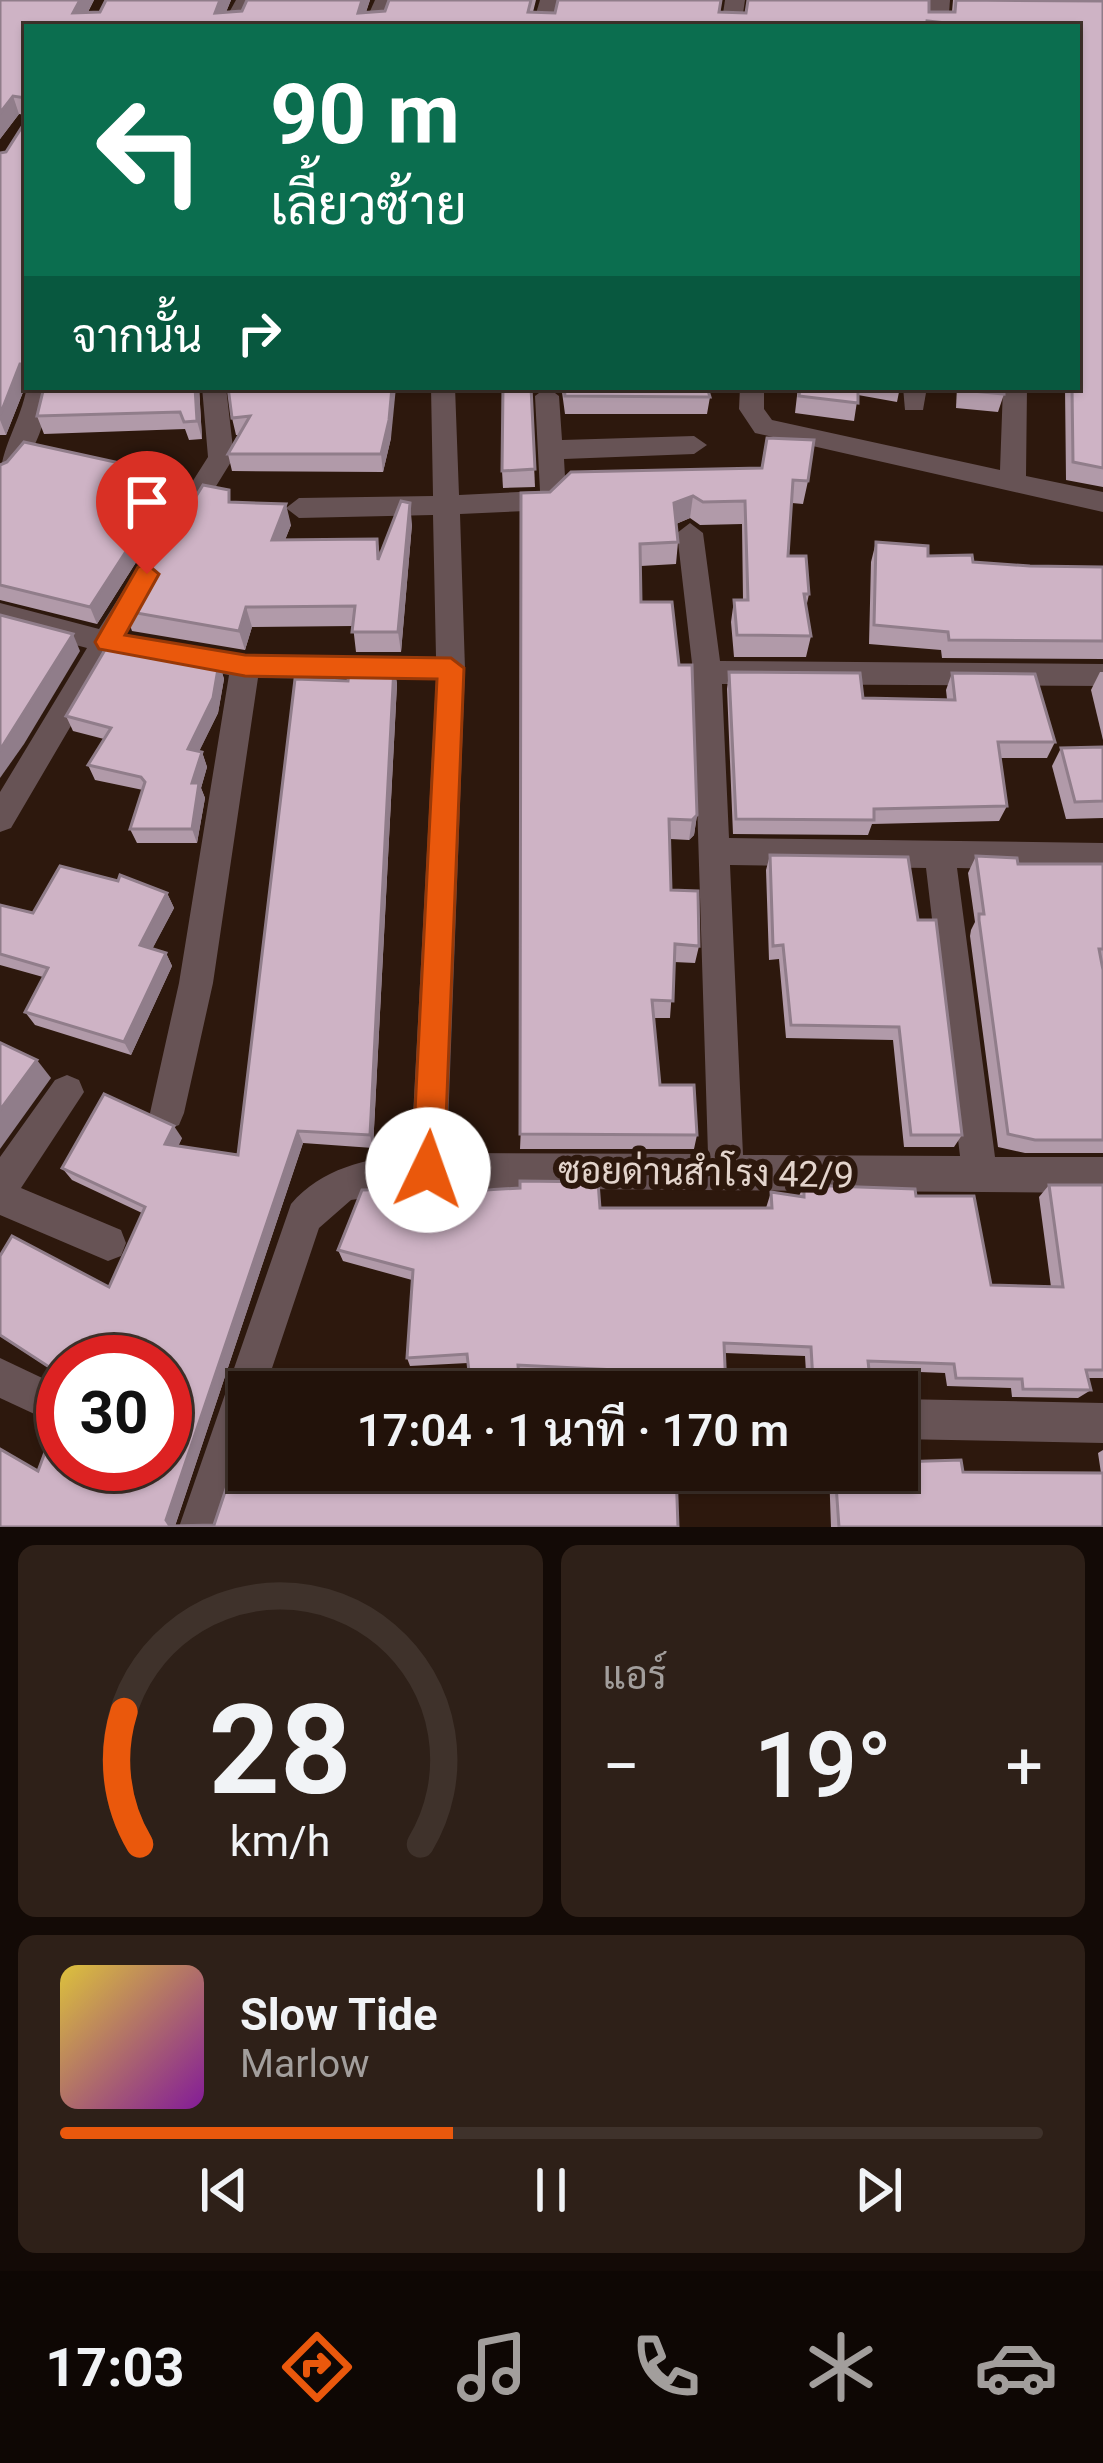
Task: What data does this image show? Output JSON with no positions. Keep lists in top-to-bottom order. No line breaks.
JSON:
{"streets":{"street":["ซอยด่านสำโรง 42/9"]},"page":{"turn":["90 m","เลี้ยวซ้าย"],"then":"จากนั้น","limit":"30","trip":"17:04 · 1 นาที · 170 m","tile":"แอร์","heat":["−","19°","+"],"song":["Slow Tide","Marlow"],"tabs":"17:03","gauge":["28","km/h"]}}
